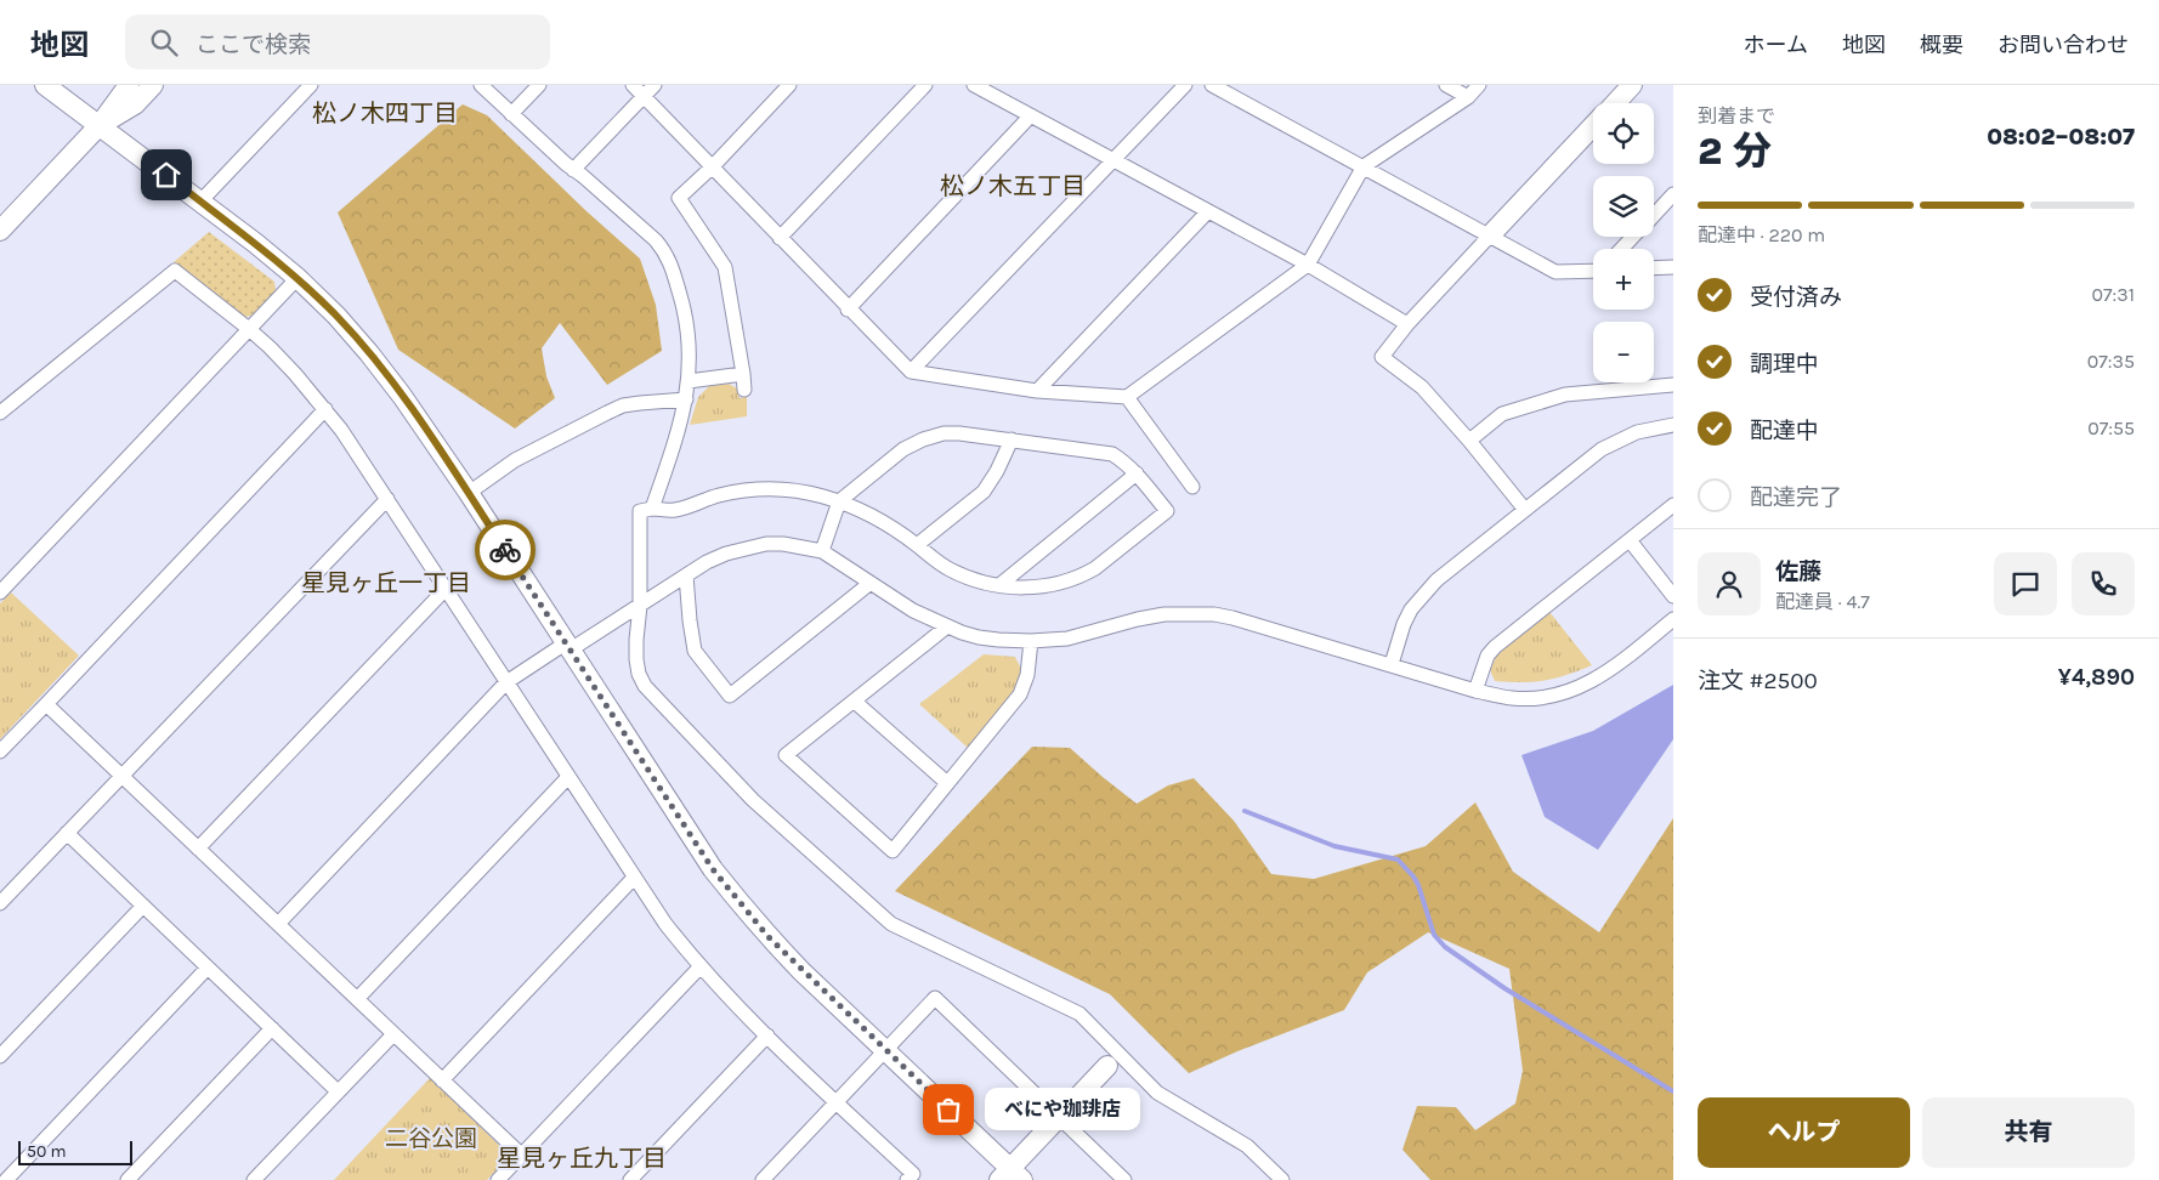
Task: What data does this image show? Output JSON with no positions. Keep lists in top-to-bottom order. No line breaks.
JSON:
{"districts":["松ノ木四丁目","松ノ木五丁目","星見ヶ丘一丁目","星見ヶ丘九丁目"],"parks":["二谷公園"],"places":["べにや珈琲店"],"scale_bar":"50 m","page":{"header":"地図","search":"ここで検索","nav":["ホーム","地図","概要","お問い合わせ"],"heading":["2 分","到着まで","08:02–08:07"],"panel":["佐藤","配達員 · 4.7","注文 #2500","¥4,890"],"map_buttons":["+","−"],"bar":"配達中 · 220 m","list":[["受付済み","07:31"],["調理中","07:35"],["配達中","07:55"],"配達完了"],"buttons":["ヘルプ","共有"],"bubble":"べにや珈琲店","scale":"50 m"}}
